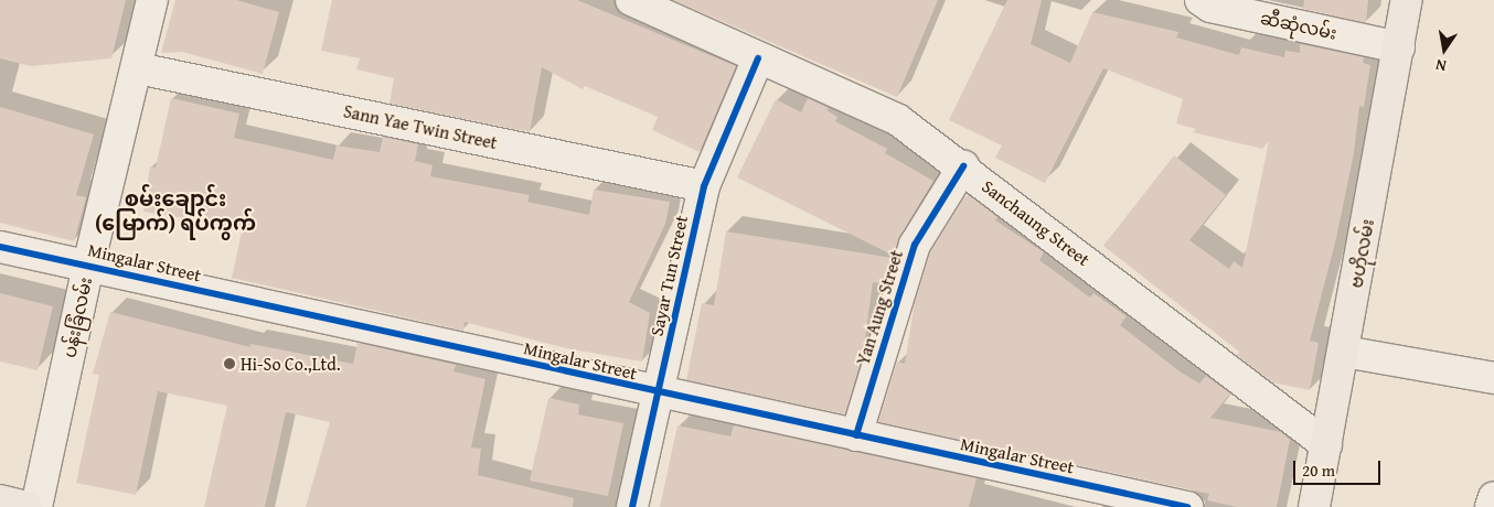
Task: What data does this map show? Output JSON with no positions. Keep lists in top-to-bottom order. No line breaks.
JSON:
{"streets":{"main road":["ဗဟိုလမ်း"],"street":["ဆီဆုံလမ်း","Sann Yae Twin Street","Sanchaung Street","Mingalar Street","Sayar Tun Street","Yan Aung Street","ပန်းခြံလမ်း"]},"crossings":[["ဆီဆုံလမ်း","ဗဟိုလမ်း"],["Sann Yae Twin Street","Sayar Tun Street"],["Sann Yae Twin Street","ပန်းခြံလမ်း"],["Sanchaung Street","ဗဟိုလမ်း"],["Sanchaung Street","Sayar Tun Street"],["Sanchaung Street","Yan Aung Street"],["Mingalar Street","Sayar Tun Street"],["Mingalar Street","Yan Aung Street"],["Mingalar Street","ပန်းခြံလမ်း"]],"districts":["စမ်းချောင်း (မြောက်) ရပ်ကွက်"],"places":["Hi-So Co.,Ltd."],"scale_bar":"20 m","north":"bottom"}
